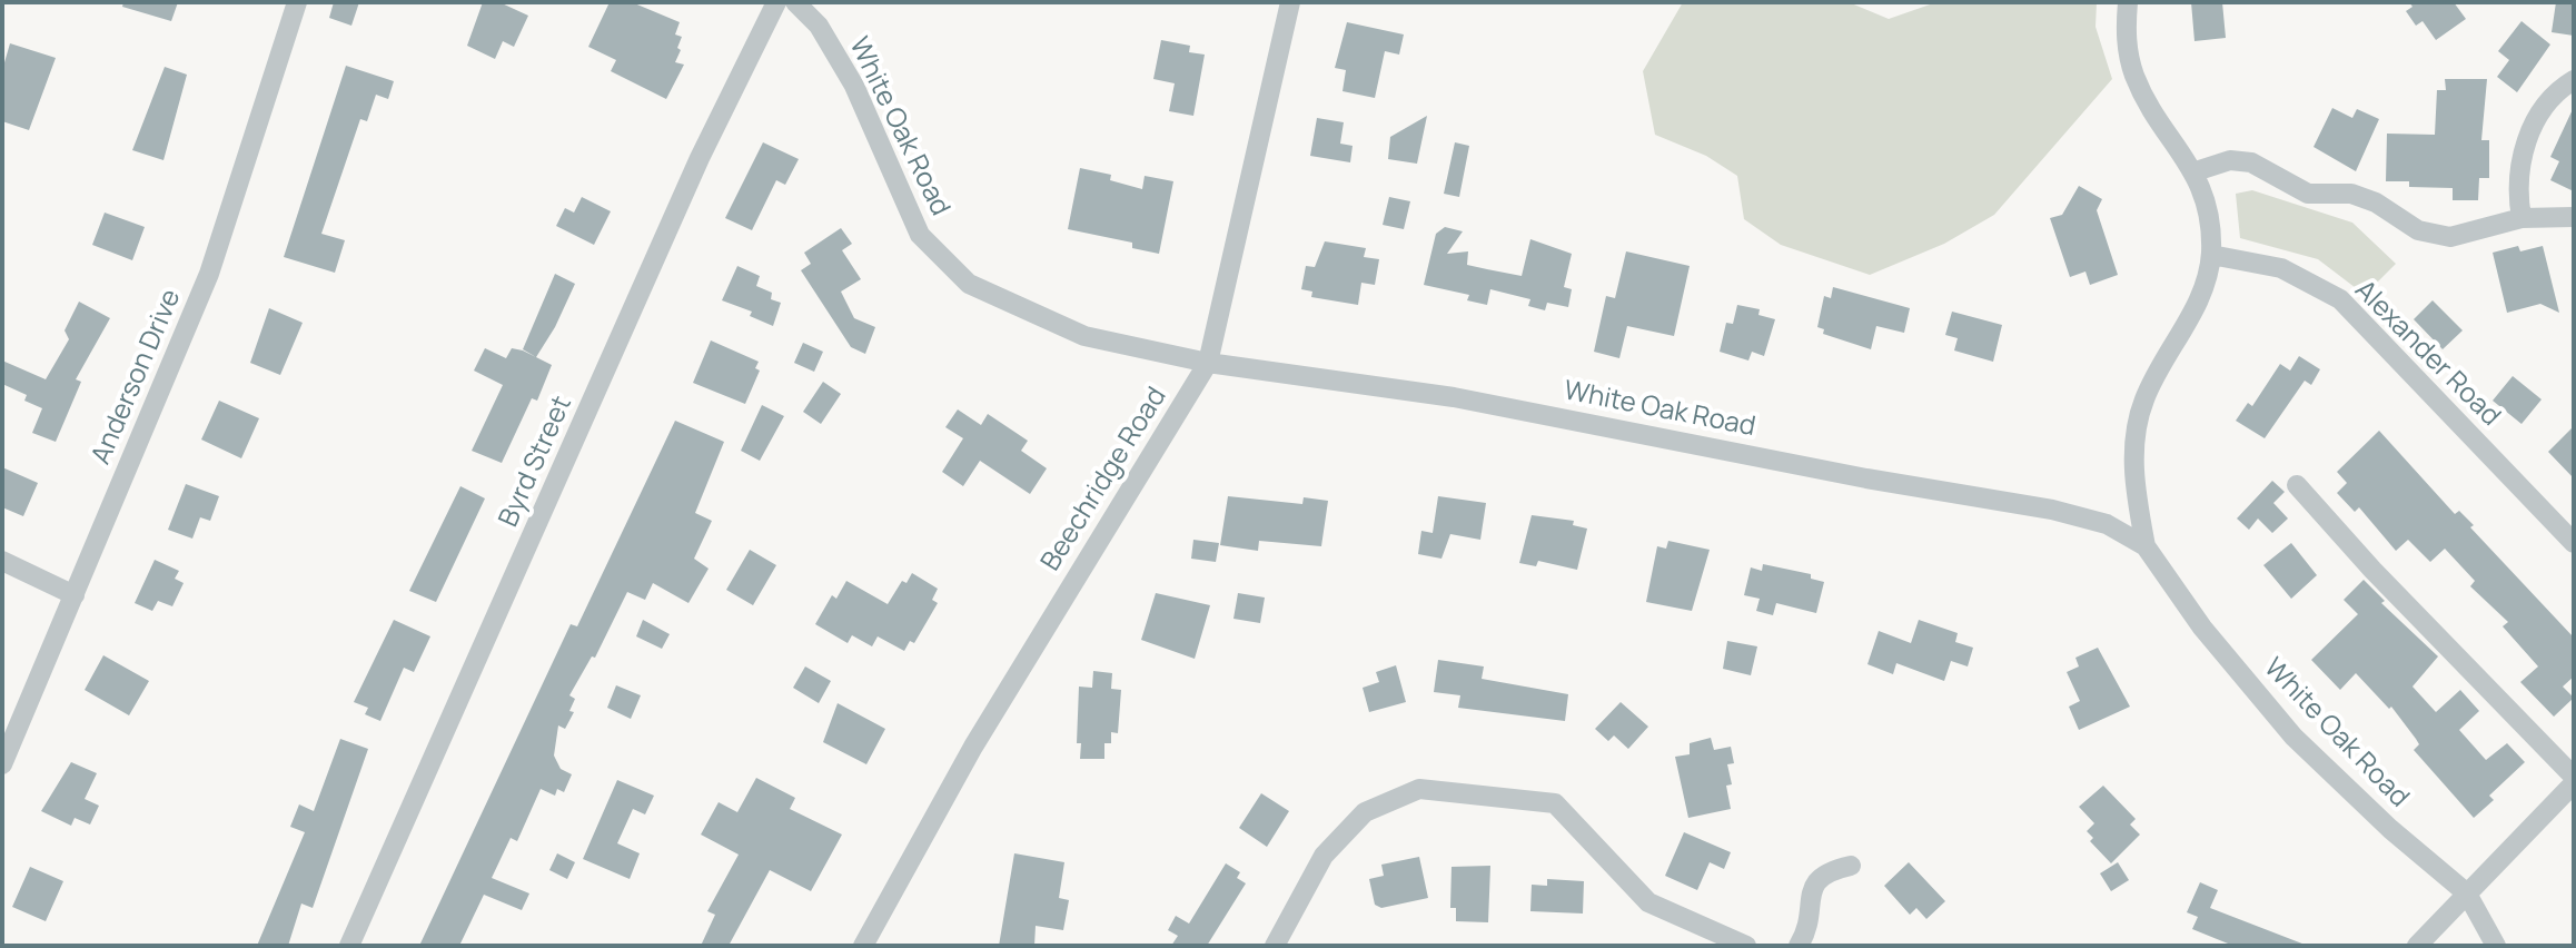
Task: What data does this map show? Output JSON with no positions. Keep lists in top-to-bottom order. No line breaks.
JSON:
{"streets":{"street":["White Oak Road","Alexander Road","Anderson Drive","Byrd Street","Beechridge Road"]},"crossings":[["White Oak Road","Beechridge Road"]]}
